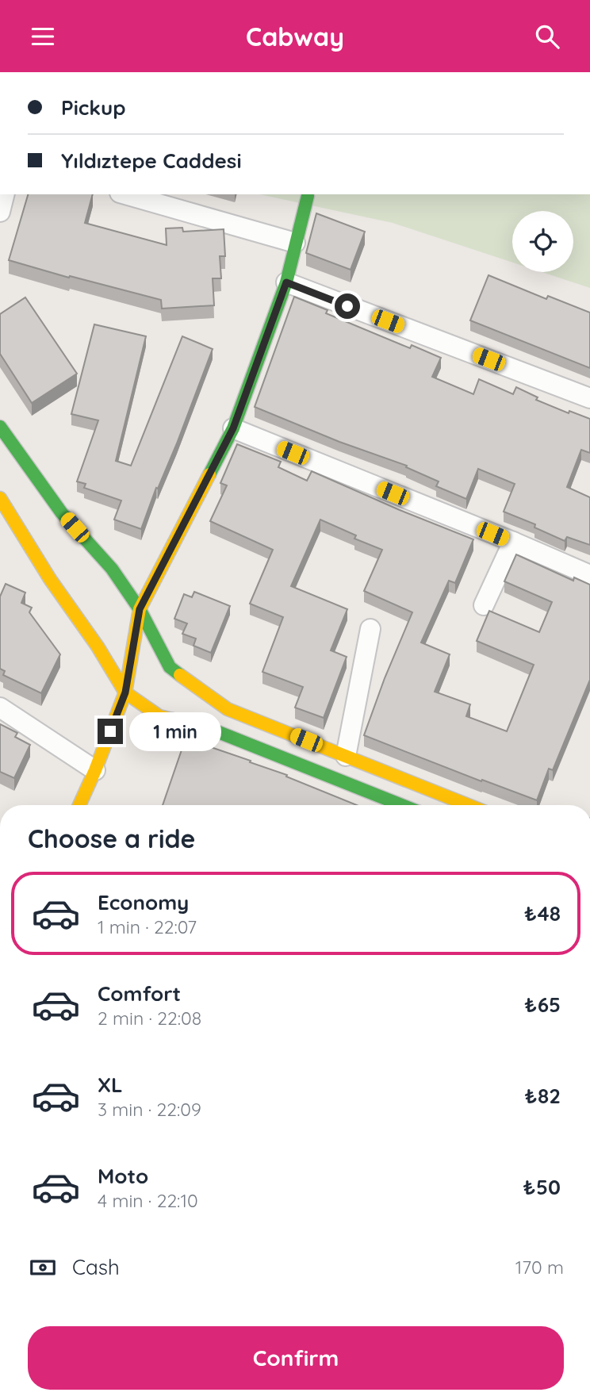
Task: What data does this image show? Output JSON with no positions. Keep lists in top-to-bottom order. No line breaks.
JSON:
{"page":{"header":"Cabway","banner":["Pickup","Yıldıztepe Caddesi"],"bubble":"1 min","heading":"Choose a ride","list":[{"name":"Economy","note":"1 min · 22:07","value":"₺48"},{"name":"Comfort","note":"2 min · 22:08","value":"₺65"},{"name":"XL","note":"3 min · 22:09","value":"₺82"},{"name":"Moto","note":"4 min · 22:10","value":"₺50"}],"pay":["Cash","170 m"],"buttons":"Confirm"}}
